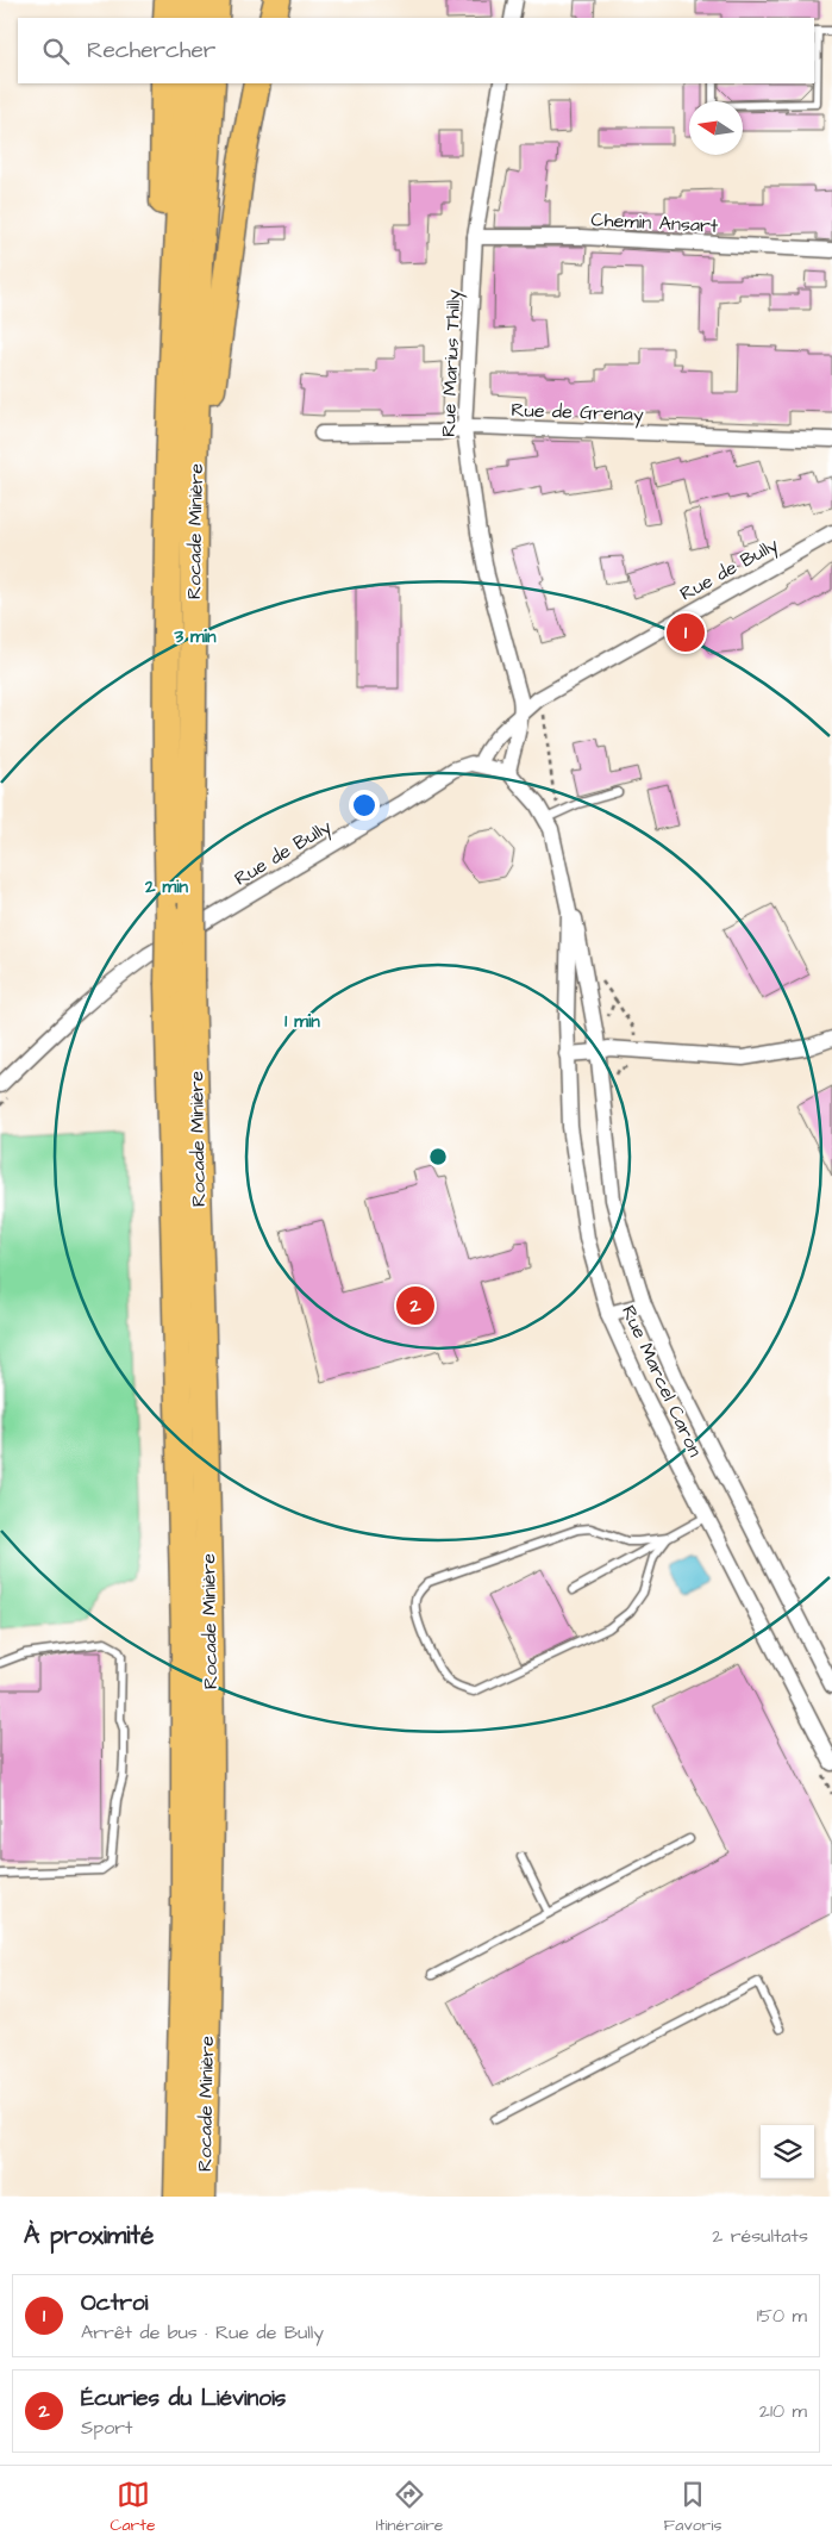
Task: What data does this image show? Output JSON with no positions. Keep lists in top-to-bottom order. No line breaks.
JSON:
{"streets":{"highway":["Rocade Minière"],"street":["Chemin Ansart","Rue Marius Thilly","Rue de Grenay","Rue de Bully","Rue Marcel Caron"]},"crossings":[["Chemin Ansart","Rue Marius Thilly"],["Rue Marius Thilly","Rue de Grenay"],["Rue Marius Thilly","Rue de Bully"]],"north":"left","page":{"search":"Rechercher","pins":["1","2"],"heading":["À proximité","2 résultats"],"list":[{"mark":"1","name":"Octroi","note":"Arrêt de bus · Rue de Bully","value":"150 m"},{"mark":"2","name":"Écuries du Liévinois","note":"Sport","value":"210 m"}],"nav":["Carte","Itinéraire","Favoris"]},"rings":["3 min","2 min","1 min"]}
